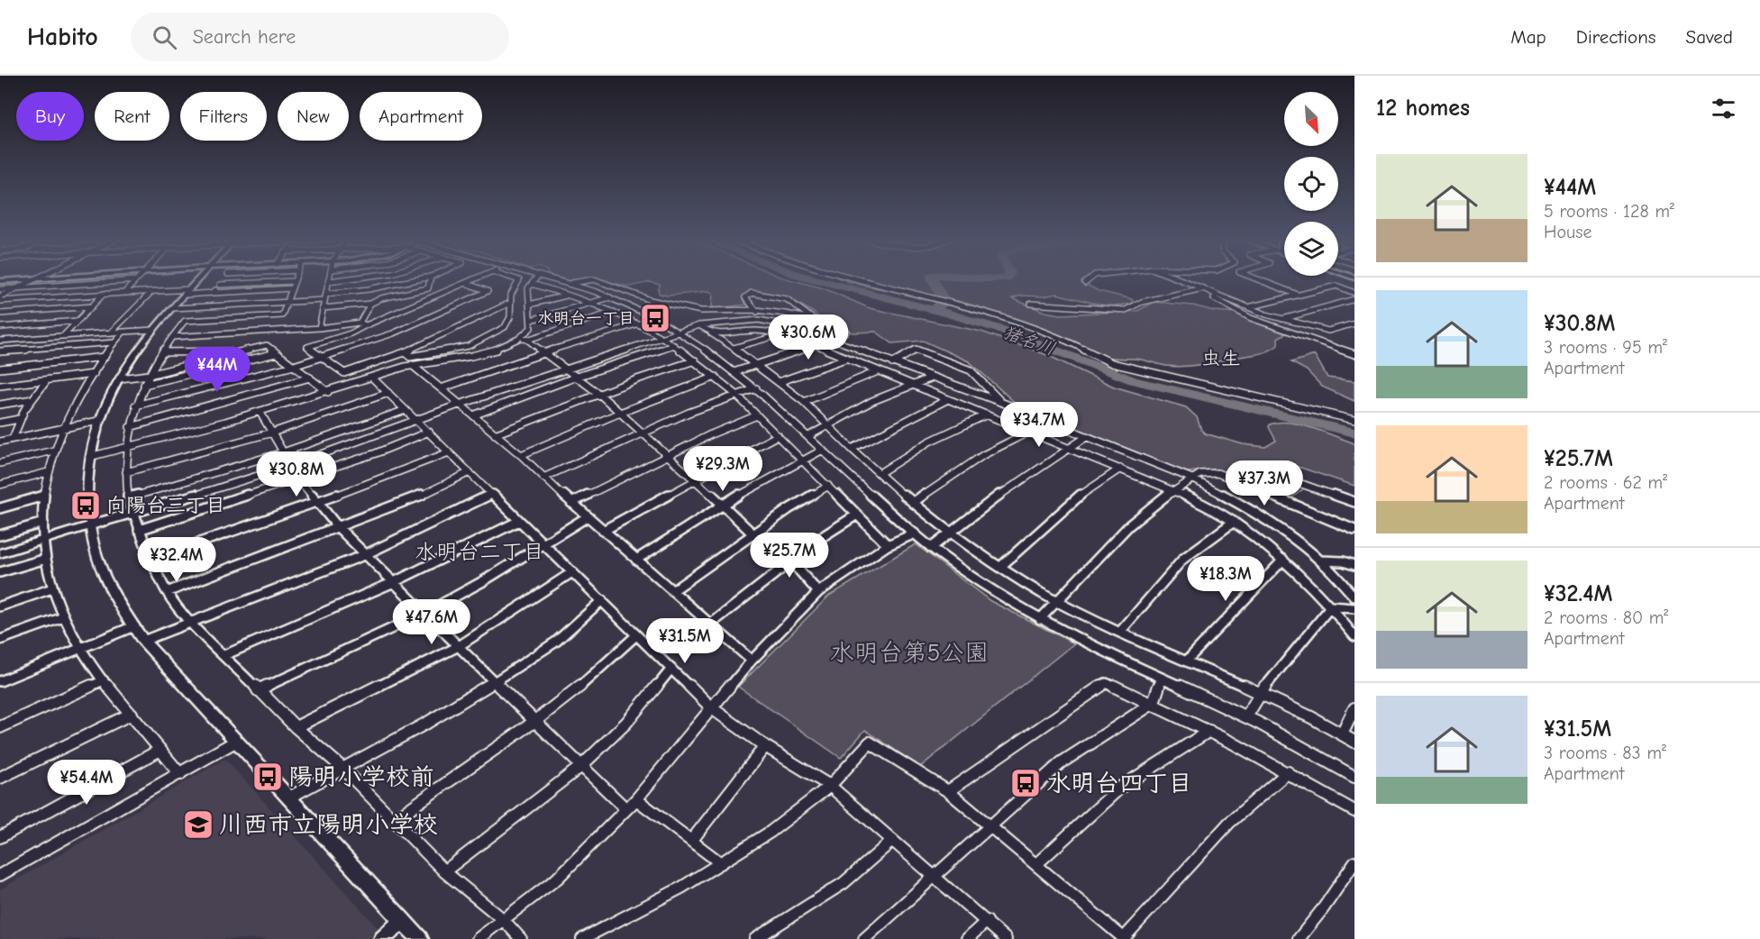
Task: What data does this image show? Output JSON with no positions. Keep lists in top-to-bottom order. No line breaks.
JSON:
{"districts":["虫生","水明台二丁目"],"water":["猪名川"],"parks":["水明台第5公園"],"places":{"bus stop":["水明台一丁目","向陽台三丁目","陽明小学校前","水明台四丁目"],"school or university":["川西市立陽明小学校"]},"north":"bottom right","page":{"header":"Habito","search":"Search here","nav":["Map","Directions","Saved"],"heading":"12 homes","chip":["Buy","Rent","Filters","New","Apartment"],"list":[{"name":"¥44M","note":"5 rooms · 128 m² · House"},{"name":"¥30.8M","note":"3 rooms · 95 m² · Apartment"},{"name":"¥25.7M","note":"2 rooms · 62 m² · Apartment"},{"name":"¥32.4M","note":"2 rooms · 80 m² · Apartment"},{"name":"¥31.5M","note":"3 rooms · 83 m² · Apartment"}],"price":["¥30.6M","¥44M","¥34.7M","¥29.3M","¥30.8M","¥37.3M","¥25.7M","¥32.4M","¥18.3M","¥47.6M","¥31.5M","¥54.4M"]}}
